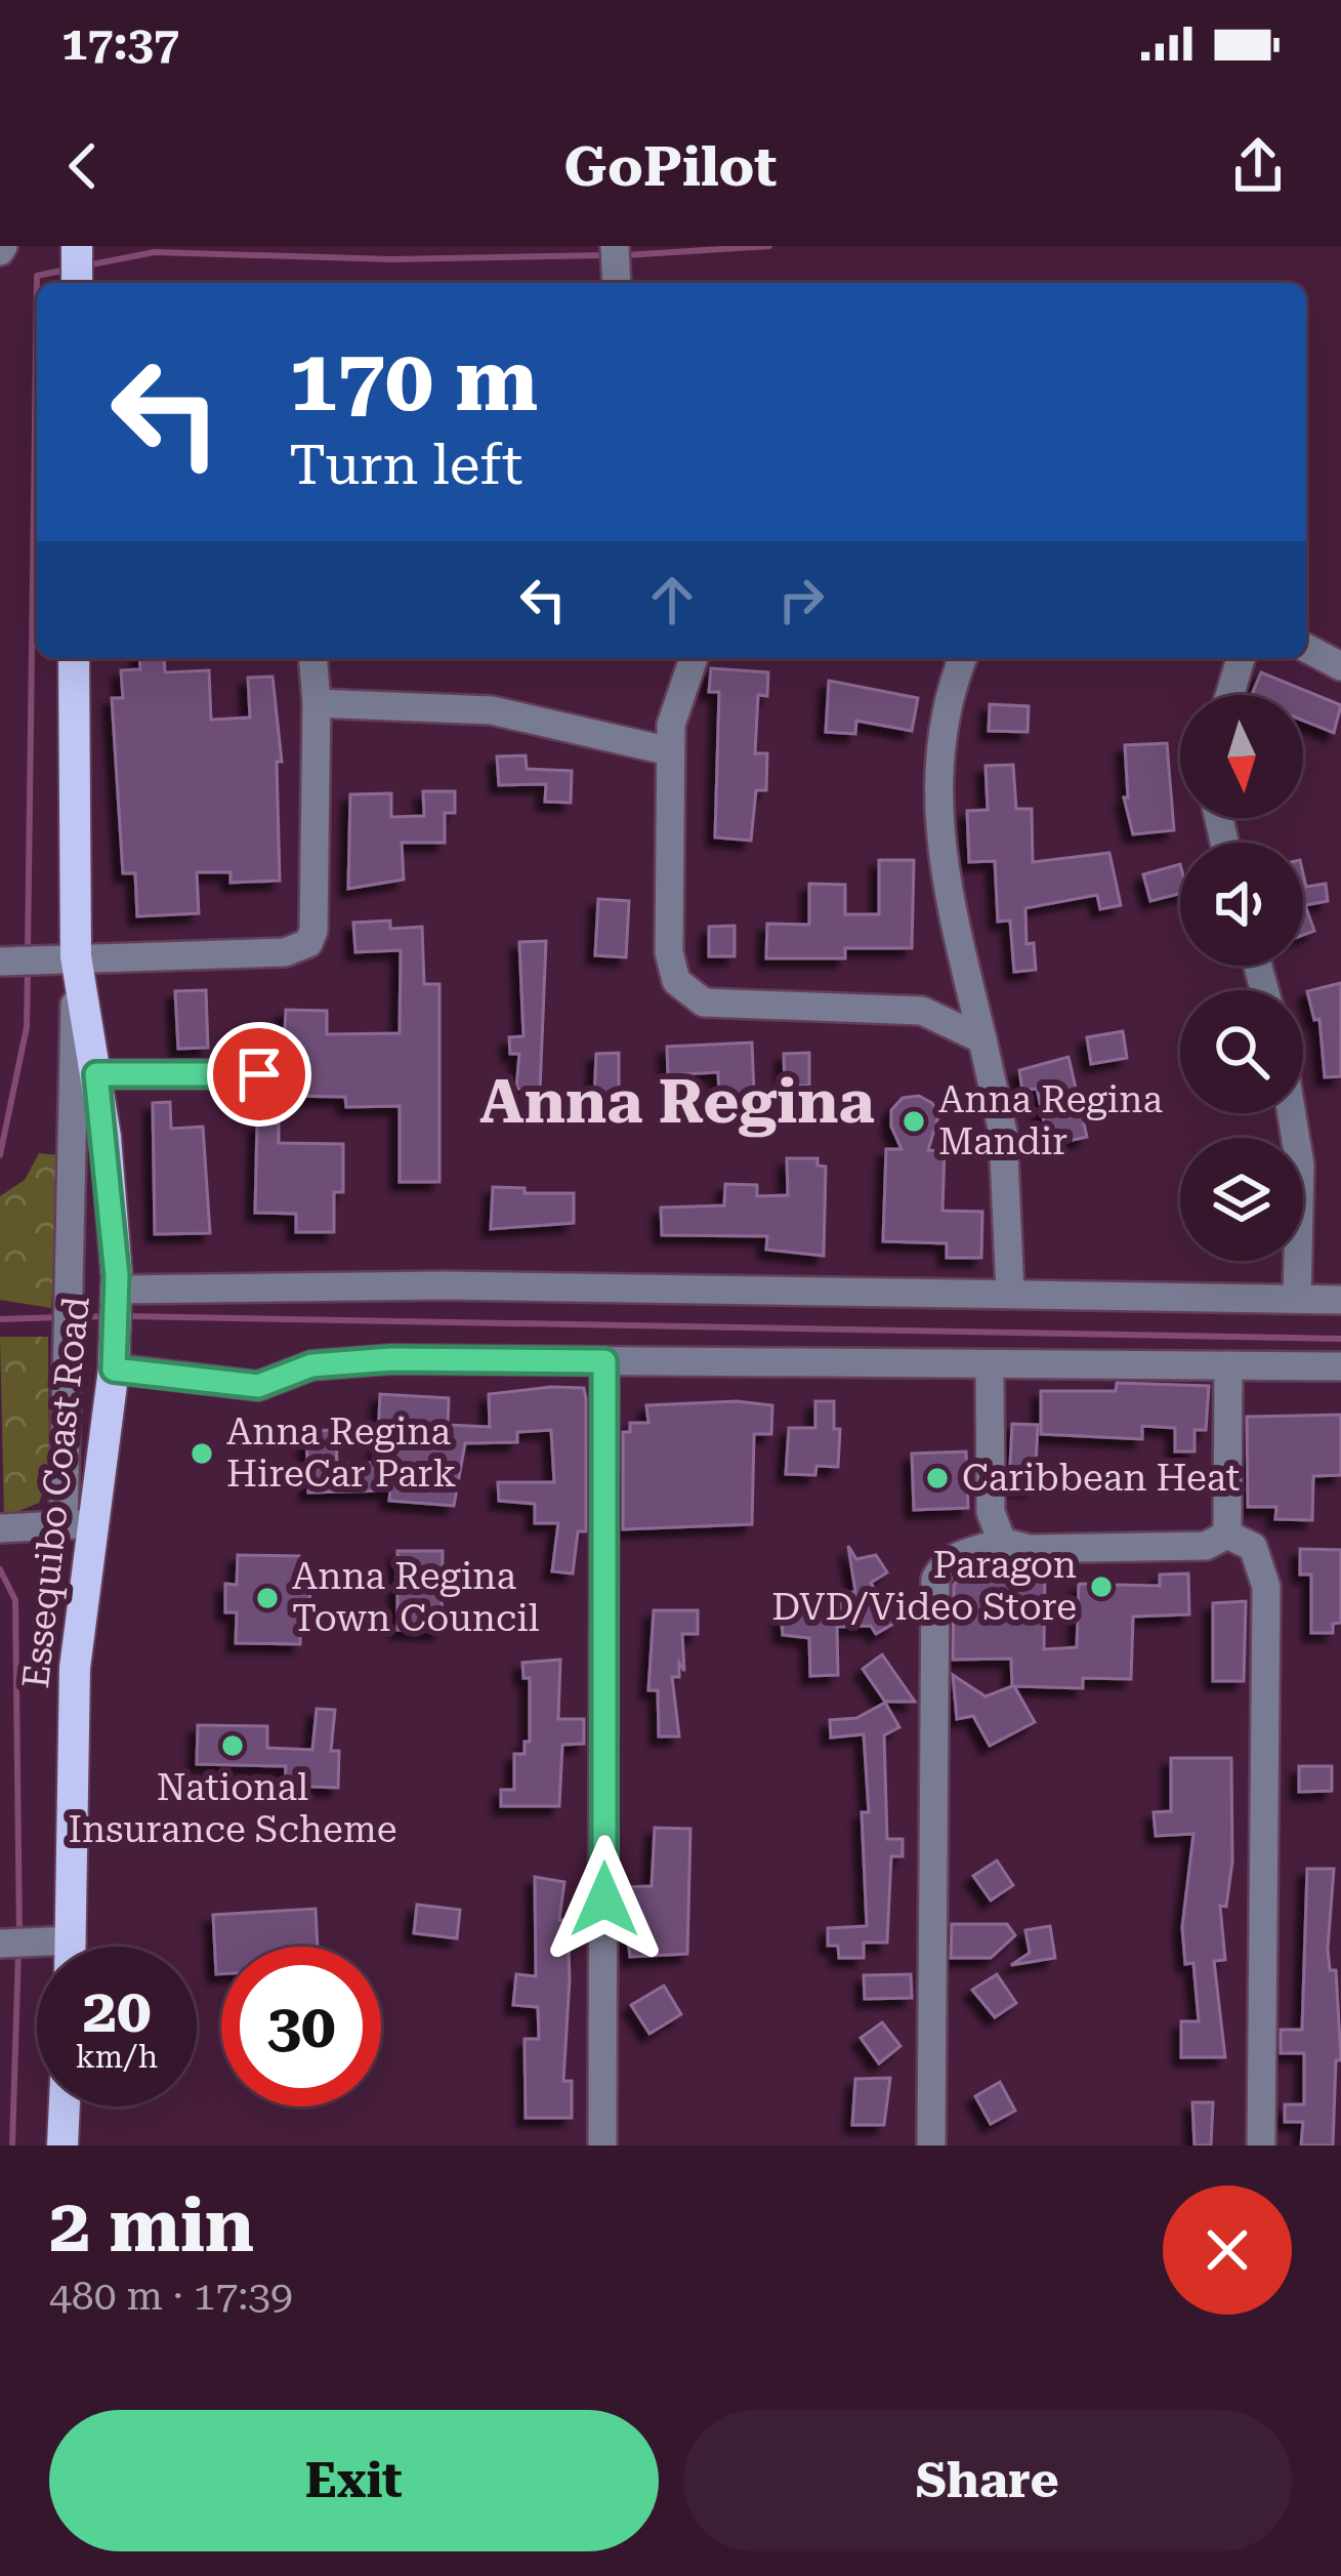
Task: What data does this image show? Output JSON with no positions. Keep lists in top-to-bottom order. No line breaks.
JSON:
{"streets":{"main road":["Essequibo Coast Road"]},"districts":["Anna Regina"],"places":["Anna Regina Mandir","Anna Regina HireCar Park","Caribbean Heat","Paragon DVD/Video Store","Anna Regina Town Council","National Insurance Scheme"],"north":"bottom","page":{"status":"17:37","header":"GoPilot","turn":["170 m","Turn left"],"speed":"20 km/h","limit":"30","heading":["2 min","480 m · 17:39"],"buttons":["Exit","Share"]}}
